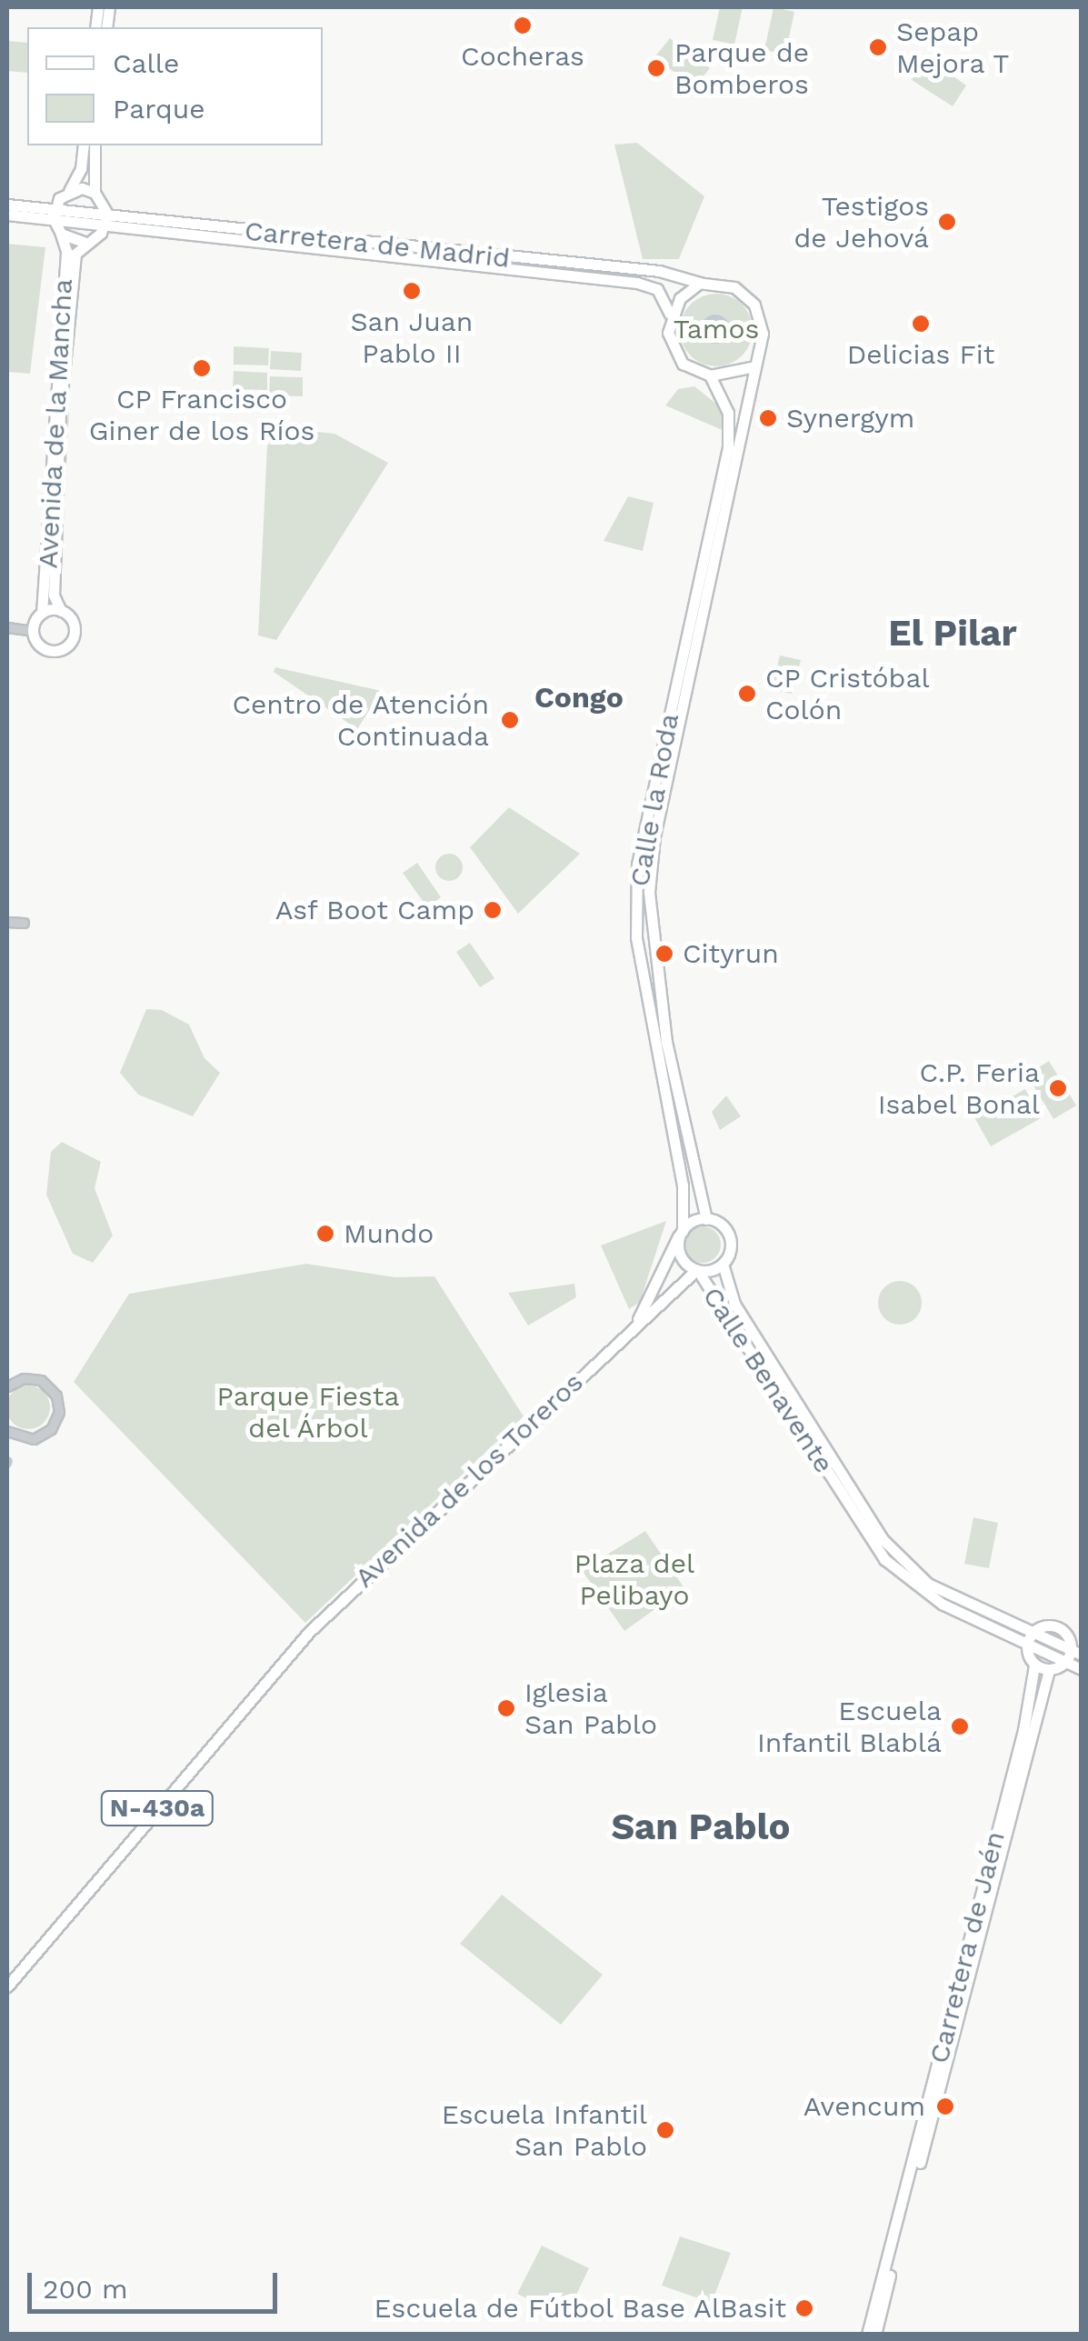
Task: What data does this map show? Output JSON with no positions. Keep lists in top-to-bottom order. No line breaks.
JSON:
{"streets":{"main road":["Carretera de Madrid","Avenida de la Mancha","Calle la Roda","Calle Benavente","Avenida de los Toreros","N-430a","Carretera de Jaén"]},"crossings":[["Carretera de Madrid","Avenida de la Mancha"],["Carretera de Madrid","Calle la Roda"],["Calle la Roda","Calle Benavente"],["Calle la Roda","Avenida de los Toreros"],["Calle Benavente","Avenida de los Toreros"]],"districts":["El Pilar","Congo","San Pablo"],"parks":["Tamos","Parque Fiesta del Árbol","Plaza del Pelibayo"],"places":["Cocheras","Sepap Mejora T","Parque de Bomberos","Testigos de Jehová","San Juan Pablo II","Delicias Fit","CP Francisco Giner de los Ríos","Synergym","CP Cristóbal Colón","Centro de Atención Continuada","Asf Boot Camp","Cityrun","C.P. Feria Isabel Bonal","Mundo","Iglesia San Pablo","Escuela Infantil Blablá","Avencum","Escuela Infantil San Pablo","Escuela de Fútbol Base AlBasit"],"legend":["Calle","Parque"],"scale_bar":"200 m"}
